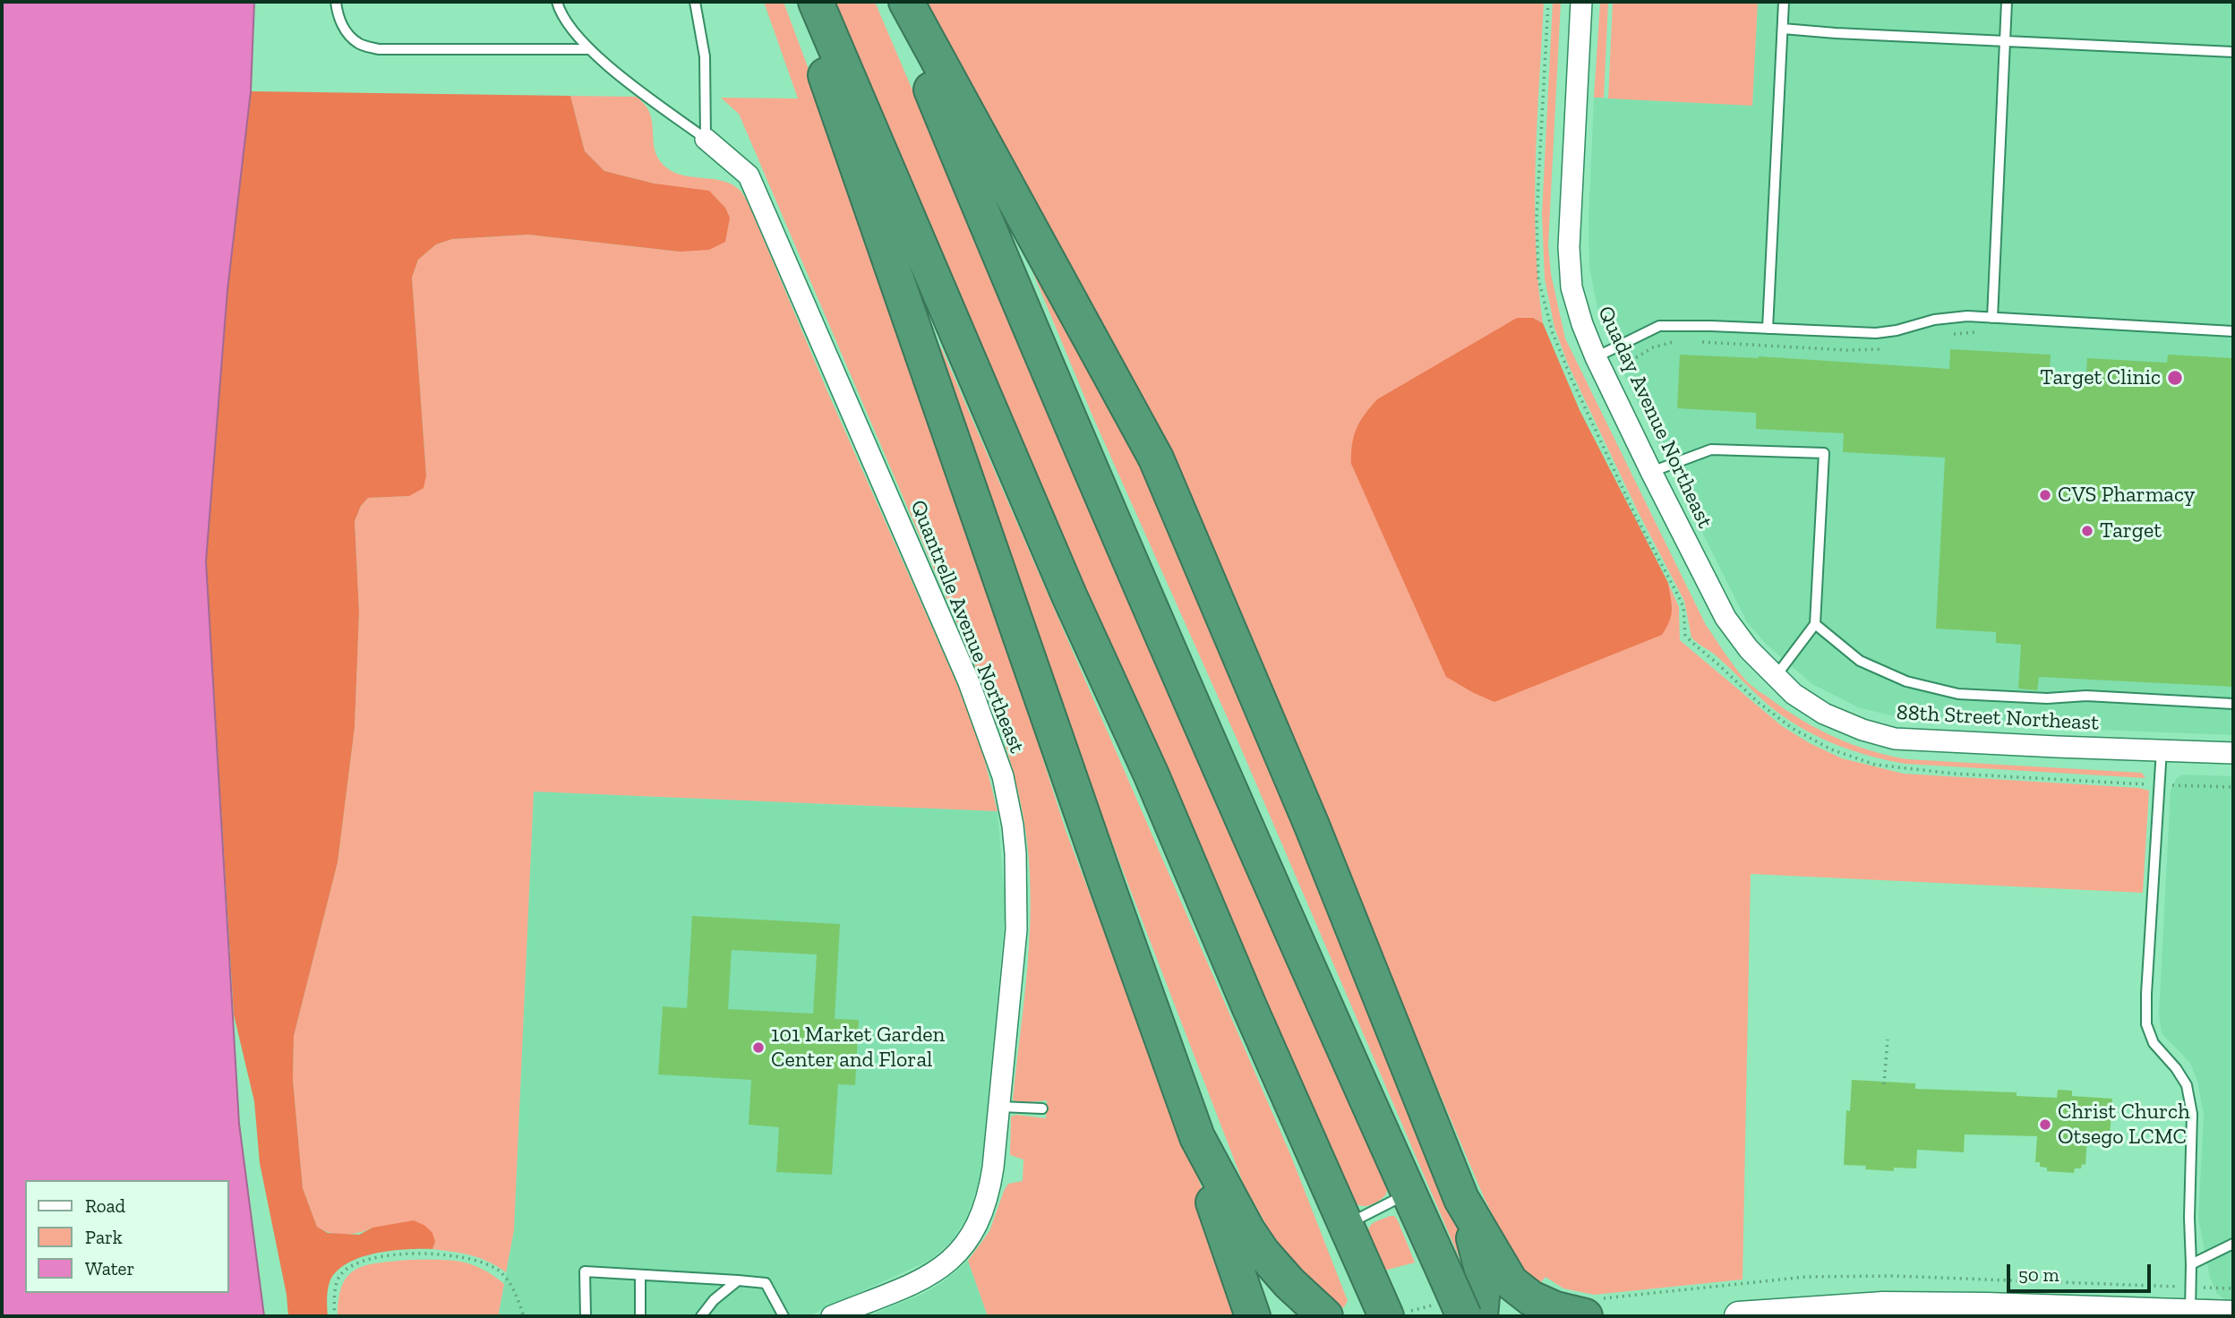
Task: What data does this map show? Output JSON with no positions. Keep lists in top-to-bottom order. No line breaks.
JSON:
{"streets":{"street":["Quaday Avenue Northeast","Quantrelle Avenue Northeast","88th Street Northeast"]},"crossings":[["Quaday Avenue Northeast","88th Street Northeast"]],"places":["Target Clinic","CVS Pharmacy","Target","101 Market Garden Center and Floral","Christ Church Otsego LCMC"],"legend":["Road","Park","Water"],"scale_bar":"50 m"}
